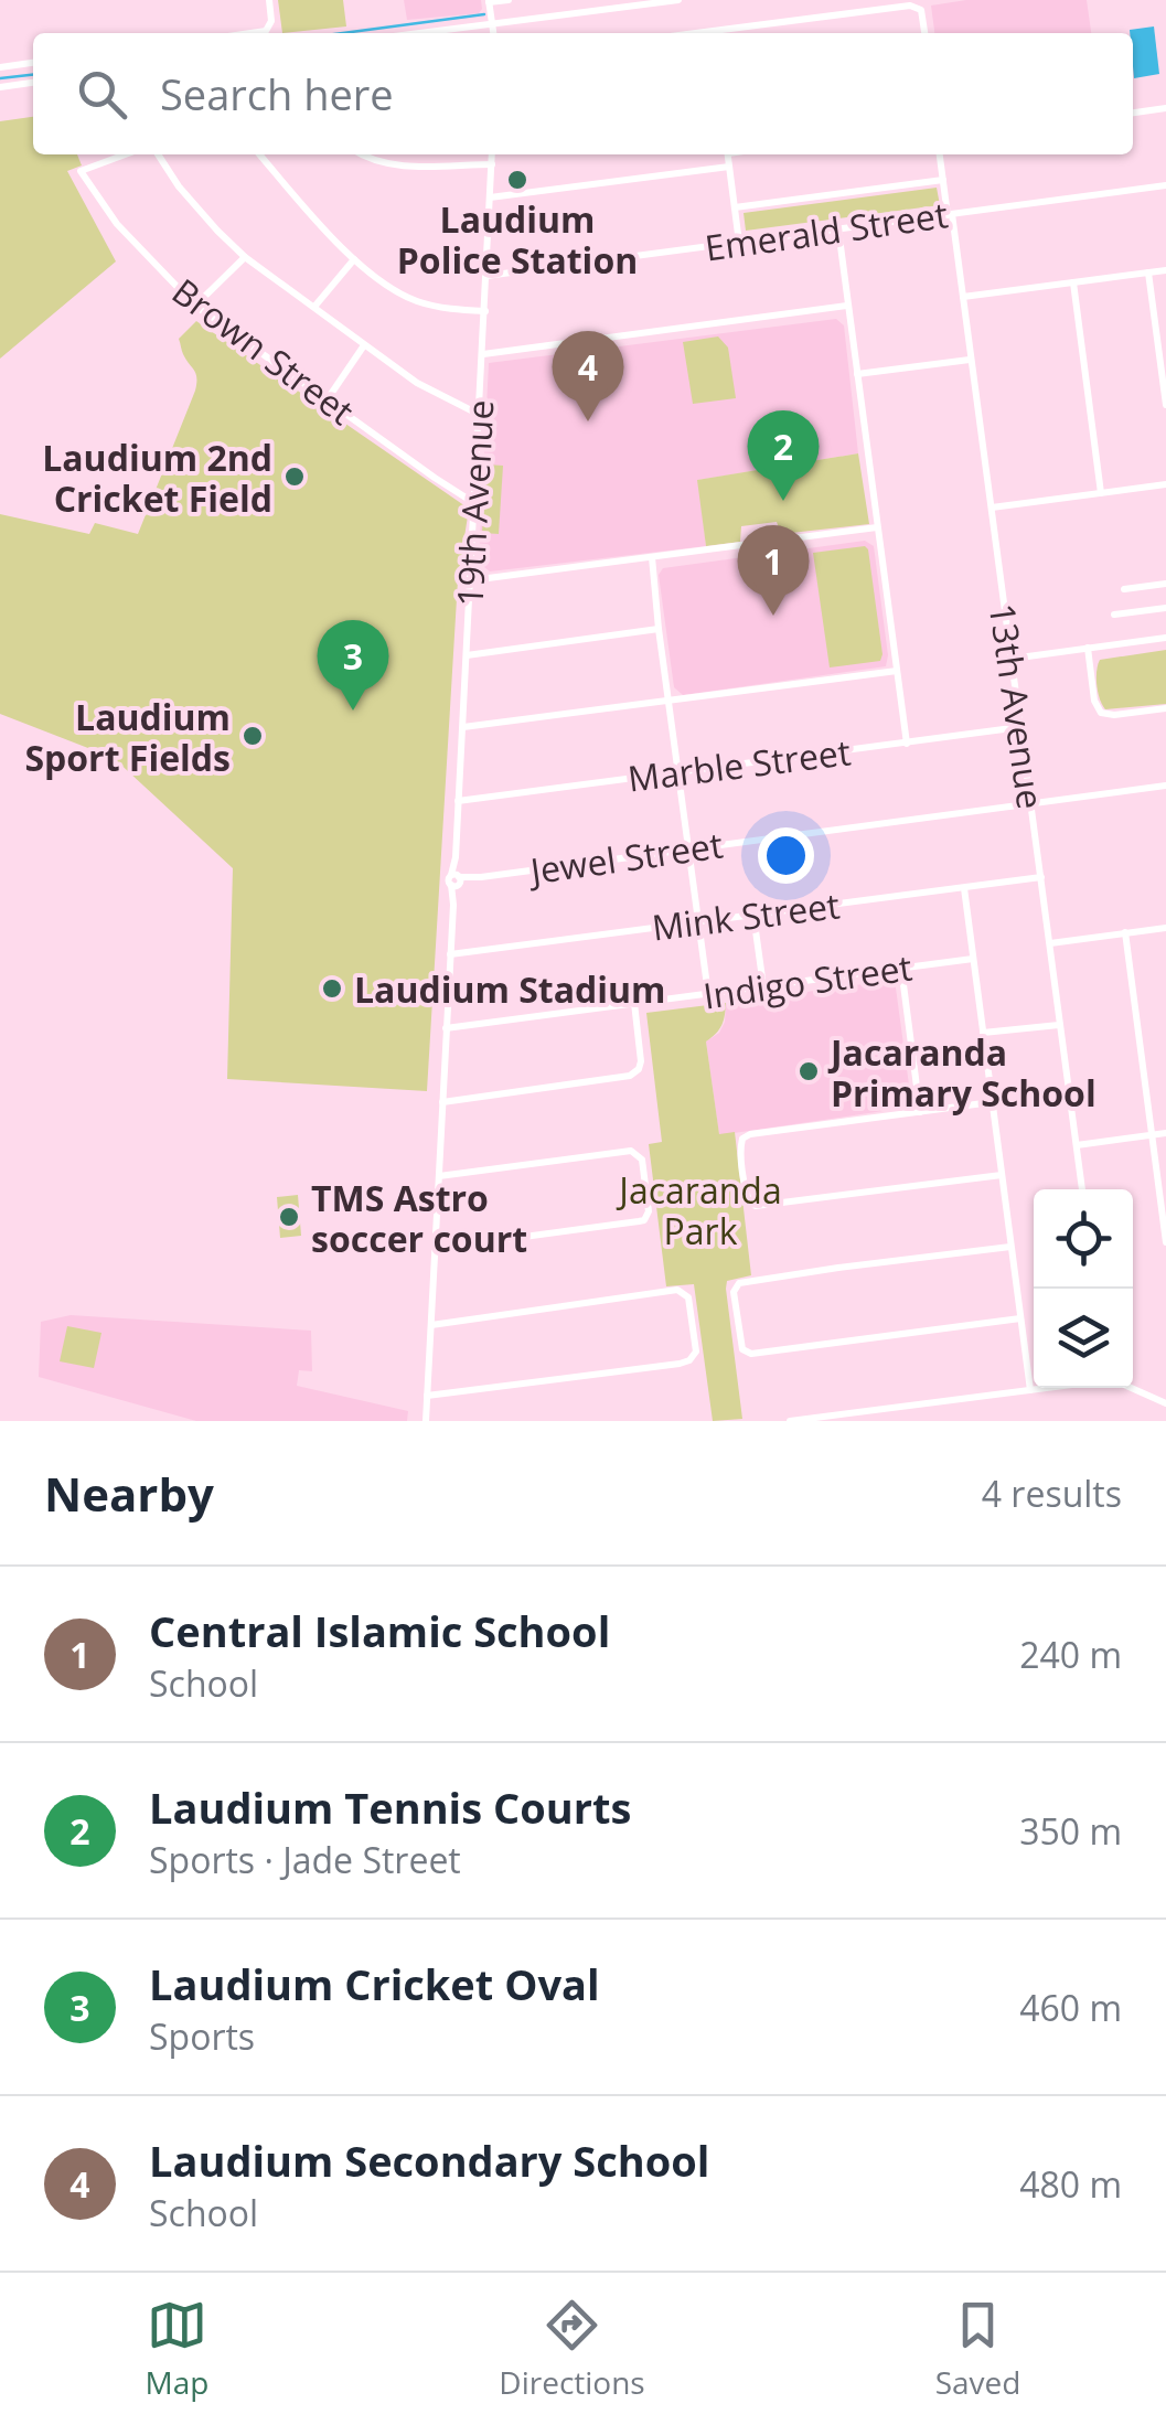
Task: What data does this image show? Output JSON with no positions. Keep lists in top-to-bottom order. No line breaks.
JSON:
{"streets":{"street":["Emerald Street","Brown Street","19th Avenue","13th Avenue","Marble Street","Jewel Street","Mink Street","Indigo Street"]},"crossings":[["Emerald Street","19th Avenue"],["Emerald Street","13th Avenue"],["Brown Street","19th Avenue"],["19th Avenue","Marble Street"],["19th Avenue","Jewel Street"],["19th Avenue","Mink Street"],["19th Avenue","Indigo Street"],["13th Avenue","Marble Street"],["13th Avenue","Jewel Street"],["13th Avenue","Mink Street"]],"parks":["Jacaranda Park"],"places":["Laudium Police Station","Laudium 2nd Cricket Field","Laudium Sport Fields","Laudium Stadium","Jacaranda Primary School","TMS Astro soccer court"],"page":{"search":"Search here","pins":["4","2","1","3"],"heading":["Nearby","4 results"],"list":[{"mark":"1","name":"Central Islamic School","note":"School","value":"240 m"},{"mark":"2","name":"Laudium Tennis Courts","note":"Sports · Jade Street","value":"350 m"},{"mark":"3","name":"Laudium Cricket Oval","note":"Sports","value":"460 m"},{"mark":"4","name":"Laudium Secondary School","note":"School","value":"480 m"}],"nav":["Map","Directions","Saved"]}}
